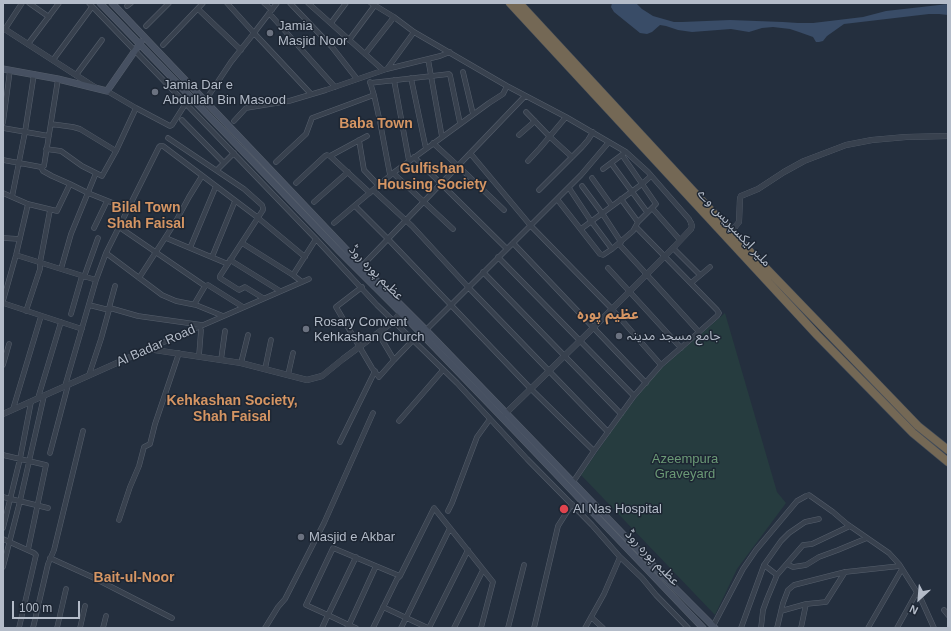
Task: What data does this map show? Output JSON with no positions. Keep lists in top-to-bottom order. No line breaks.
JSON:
{"streets":{"highway":["ملیر ایکسپریس وے"],"main road":["عظیم پورہ روڈ"],"street":["Al Badar Road"]},"districts":["Baba Town","Gulfishan Housing Society","Bilal Town Shah Faisal","عظیم پورہ","Kehkashan Society, Shah Faisal","Bait-ul-Noor"],"parks":["Azeempura Graveyard"],"places":["Jamia Masjid Noor","Jamia Dar e Abdullah Bin Masood","Rosary Convent Kehkashan Church","جامع مسجد مدینہ","Al Nas Hospital","Masjid e Akbar"],"scale_bar":"100 m","north":"bottom left"}
